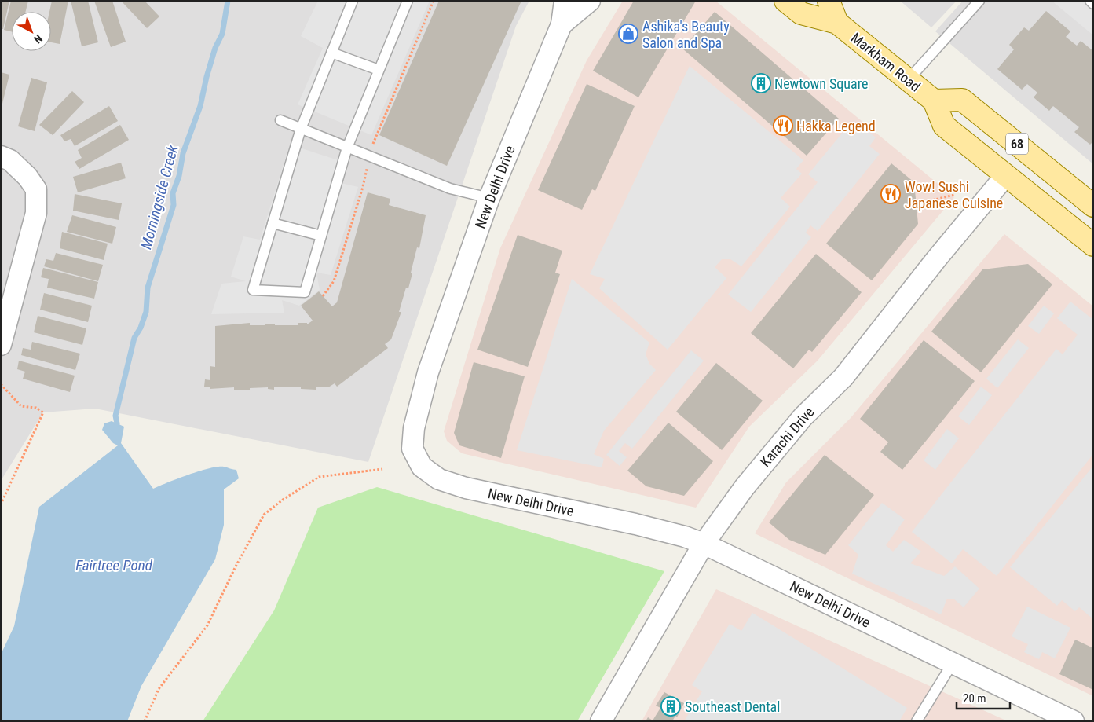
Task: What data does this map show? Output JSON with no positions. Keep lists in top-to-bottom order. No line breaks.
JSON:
{"streets":{"main road":["Markham Road","68"],"street":["New Delhi Drive","Karachi Drive"]},"crossings":[["Markham Road","Karachi Drive"],["New Delhi Drive","Karachi Drive"]],"water":["Morningside Creek","Fairtree Pond"],"places":{"shop":["Ashika's Beauty Salon and Spa"],"building":["Newtown Square","Southeast Dental"],"restaurant":["Hakka Legend","Wow! Sushi Japanese Cuisine"]},"scale_bar":"20 m","north":"bottom right"}
